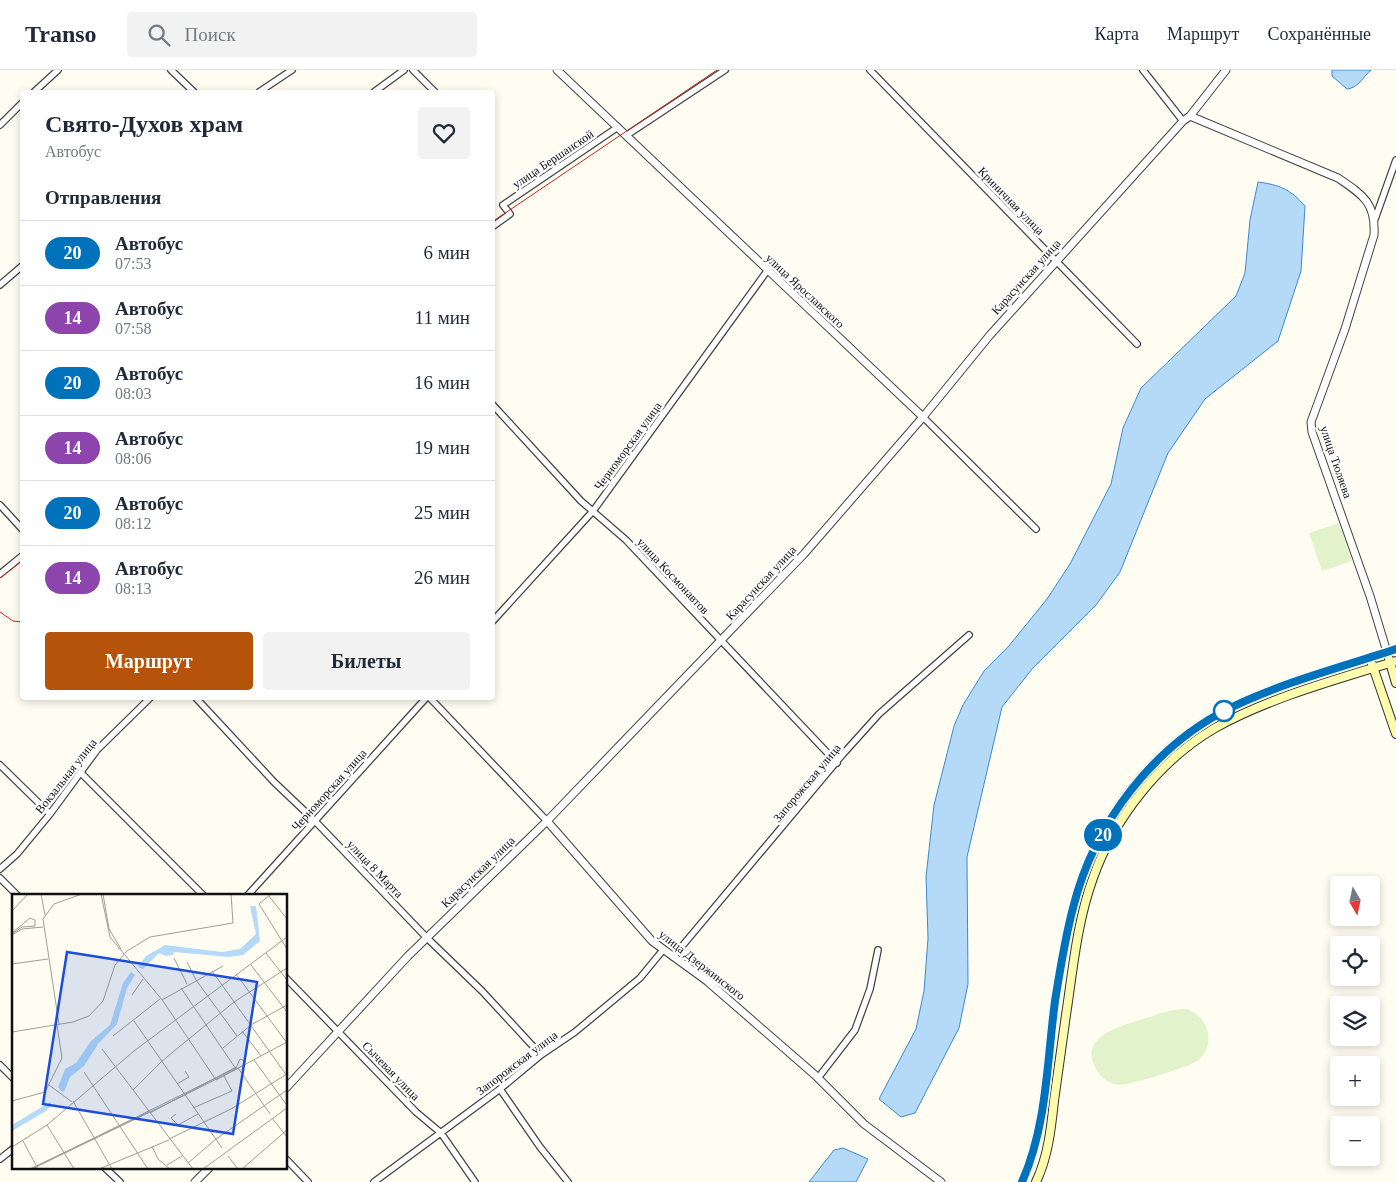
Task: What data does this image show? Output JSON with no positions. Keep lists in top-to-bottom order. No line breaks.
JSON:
{"streets":{"main road":["улица Тюляева"],"street":["улица Бершанской","Криничная улица","Карасунская улица","улица Ярославского","Черноморская улица","улица Космонавтов","Вокзальная улица","Запорожская улица","улица 8 Марта","улица Дзержинского","Сычевая улица"]},"crossings":[["улица Бершанской","улица Ярославского"],["Криничная улица","Карасунская улица"],["Карасунская улица","улица Ярославского"],["Карасунская улица","улица Космонавтов"],["Карасунская улица","улица 8 Марта"],["Карасунская улица","улица Дзержинского"],["Карасунская улица","Сычевая улица"],["улица Ярославского","Черноморская улица"],["Черноморская улица","улица Космонавтов"],["Черноморская улица","улица 8 Марта"],["улица Космонавтов","Запорожская улица"],["Запорожская улица","улица 8 Марта"],["Запорожская улица","улица Дзержинского"],["Запорожская улица","Сычевая улица"]],"lines":["bus line 20"],"north":"bottom","page":{"header":"Transo","search":"Поиск","nav":["Карта","Маршрут","Сохранённые"],"on_map":"20","heading":[["Свято-Духов храм","Автобус"],"Отправления"],"list":[{"mark":"20","name":"Автобус","note":"07:53","value":"6 мин"},{"mark":"14","name":"Автобус","note":"07:58","value":"11 мин"},{"mark":"20","name":"Автобус","note":"08:03","value":"16 мин"},{"mark":"14","name":"Автобус","note":"08:06","value":"19 мин"},{"mark":"20","name":"Автобус","note":"08:12","value":"25 мин"},{"mark":"14","name":"Автобус","note":"08:13","value":"26 мин"}],"buttons":["Маршрут","Билеты"],"map_buttons":["+","−"]}}
